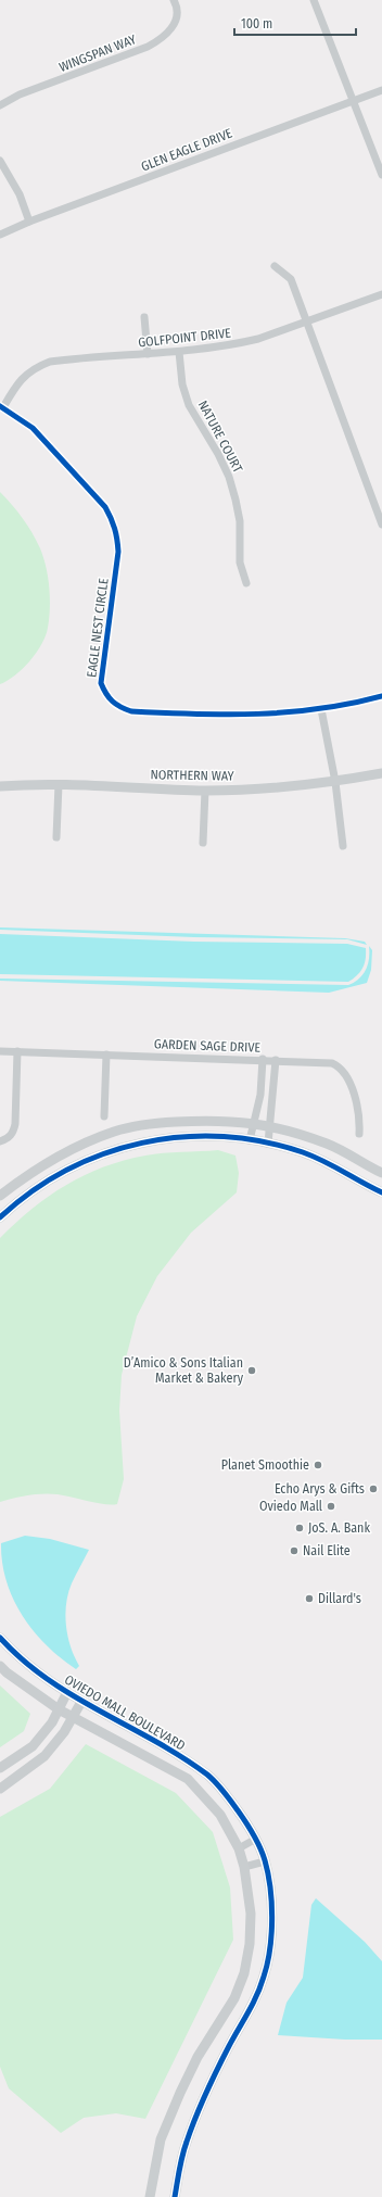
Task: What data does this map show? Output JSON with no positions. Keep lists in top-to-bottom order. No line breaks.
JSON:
{"streets":{"street":["WINGSPAN WAY","GLEN EAGLE DRIVE","GOLFPOINT DRIVE","NATURE COURT","EAGLE NEST CIRCLE","NORTHERN WAY","GARDEN SAGE DRIVE","OVIEDO MALL BOULEVARD"]},"crossings":[["GOLFPOINT DRIVE","NATURE COURT"],["GOLFPOINT DRIVE","EAGLE NEST CIRCLE"]],"places":["D’Amico & Sons Italian Market & Bakery","Planet Smoothie","Echo Arys & Gifts","Oviedo Mall","JoS. A. Bank","Nail Elite","Dillard's"],"scale_bar":"100 m"}
